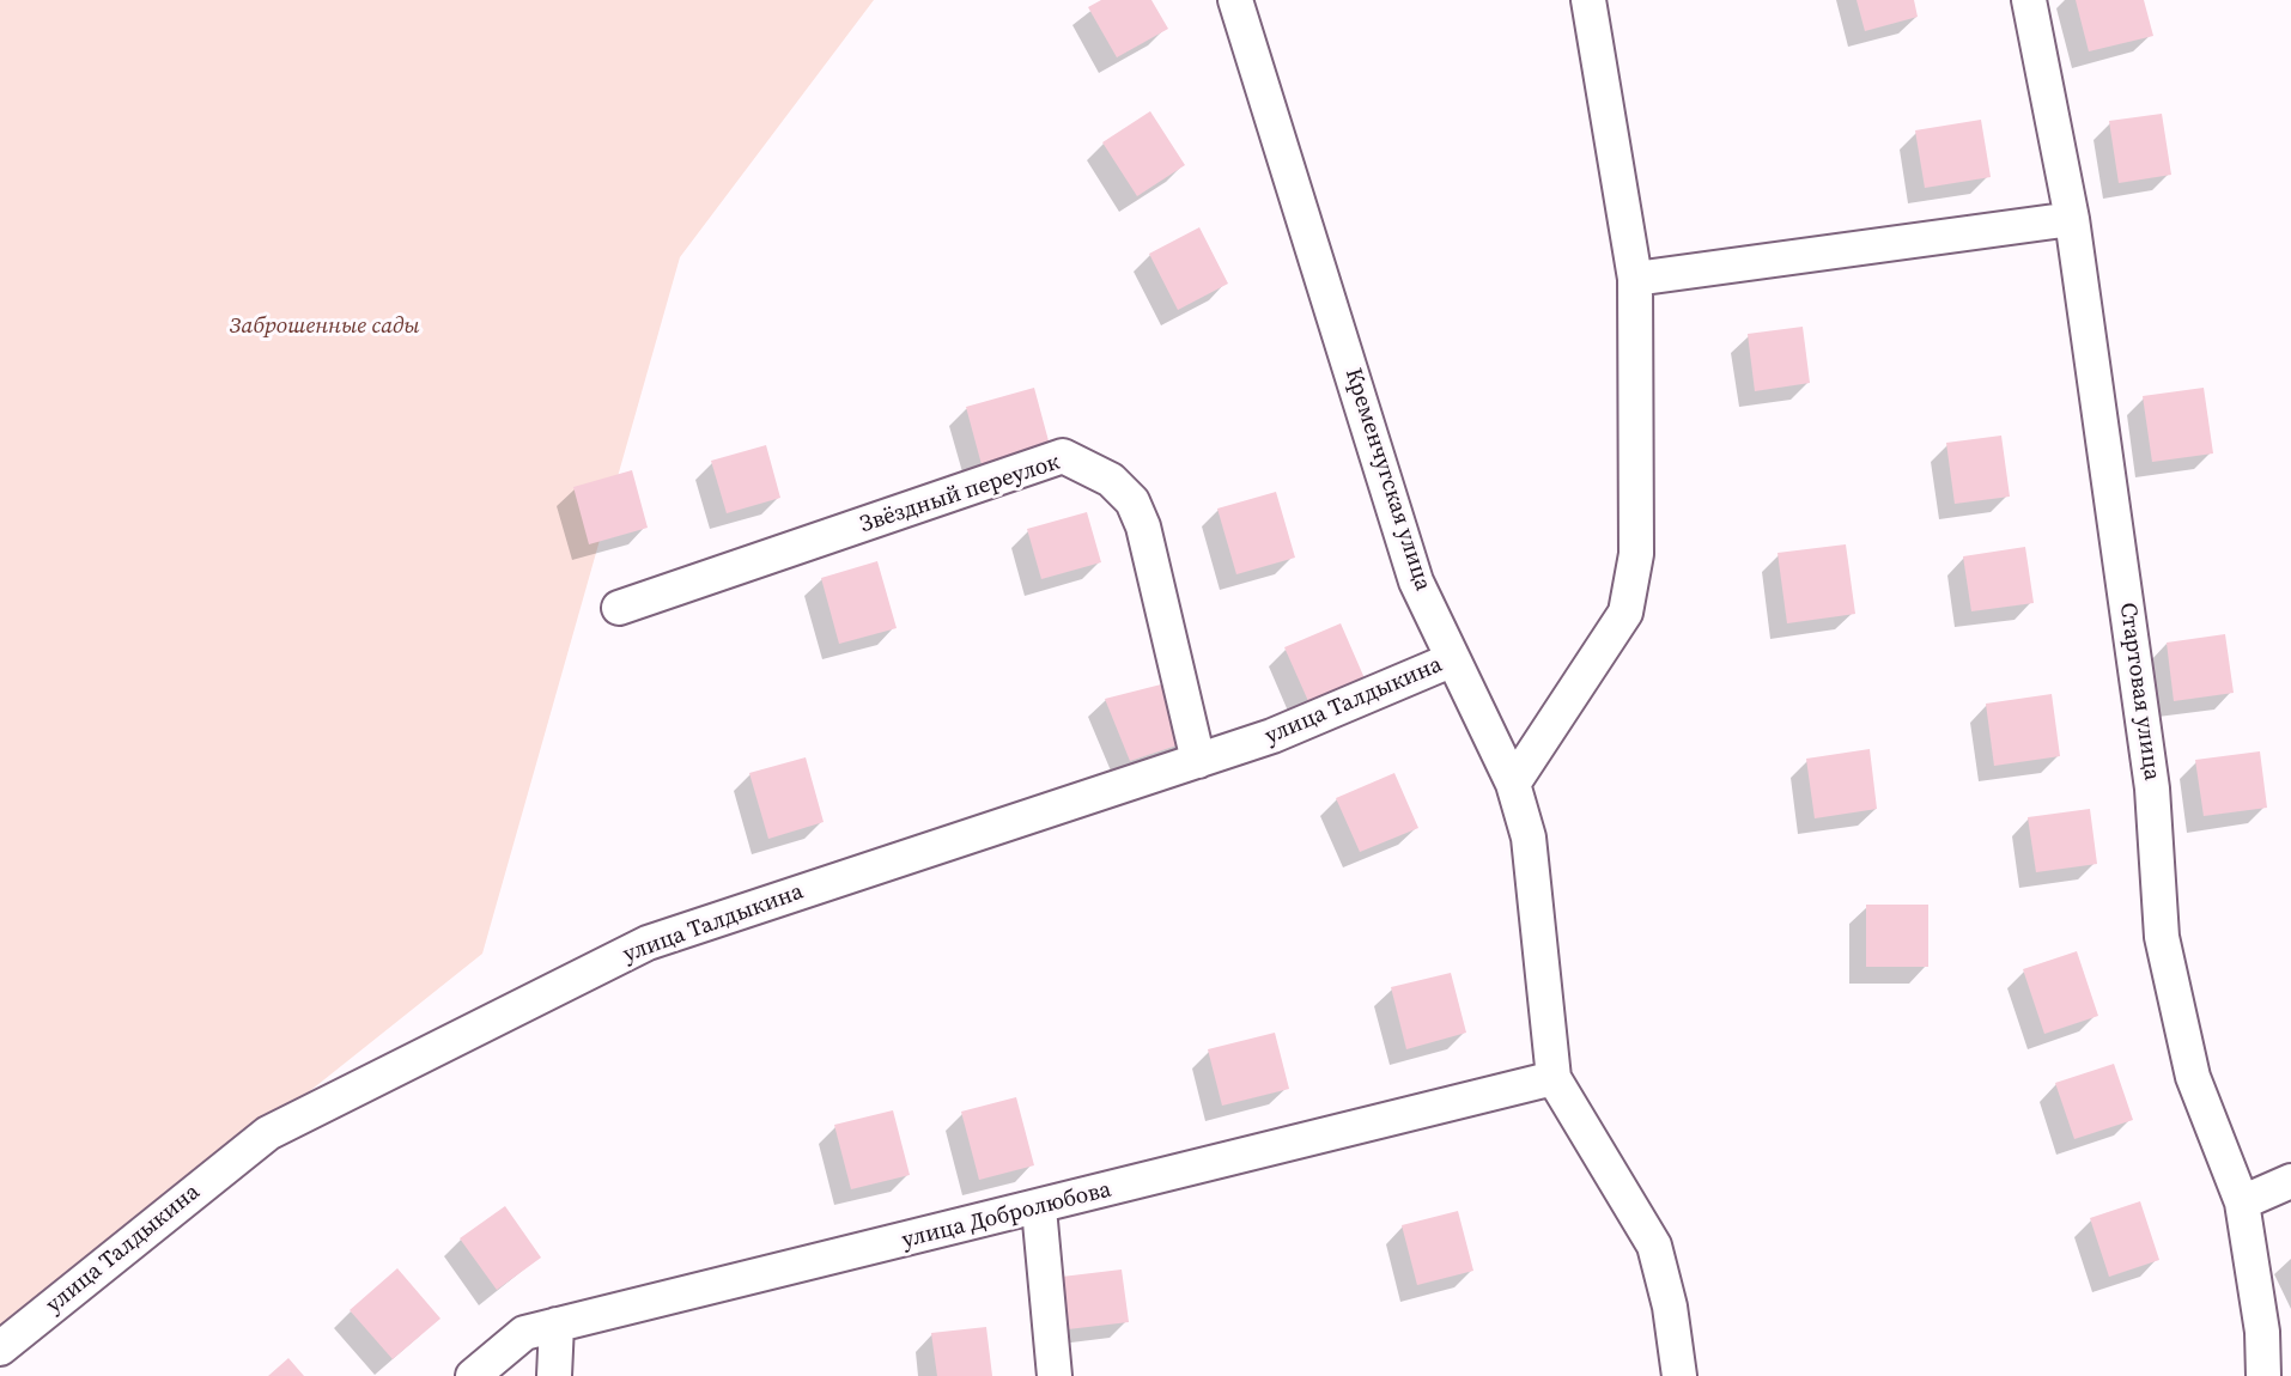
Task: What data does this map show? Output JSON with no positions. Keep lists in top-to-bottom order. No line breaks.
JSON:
{"streets":{"street":["Кременчугская улица","Звёздный переулок","Стартовая улица","улица Талдыкина","улица Добролюбова"]},"crossings":[["Кременчугская улица","улица Талдыкина"],["Кременчугская улица","улица Добролюбова"],["Звёздный переулок","улица Талдыкина"]],"parks":["Заброшенные сады"]}
